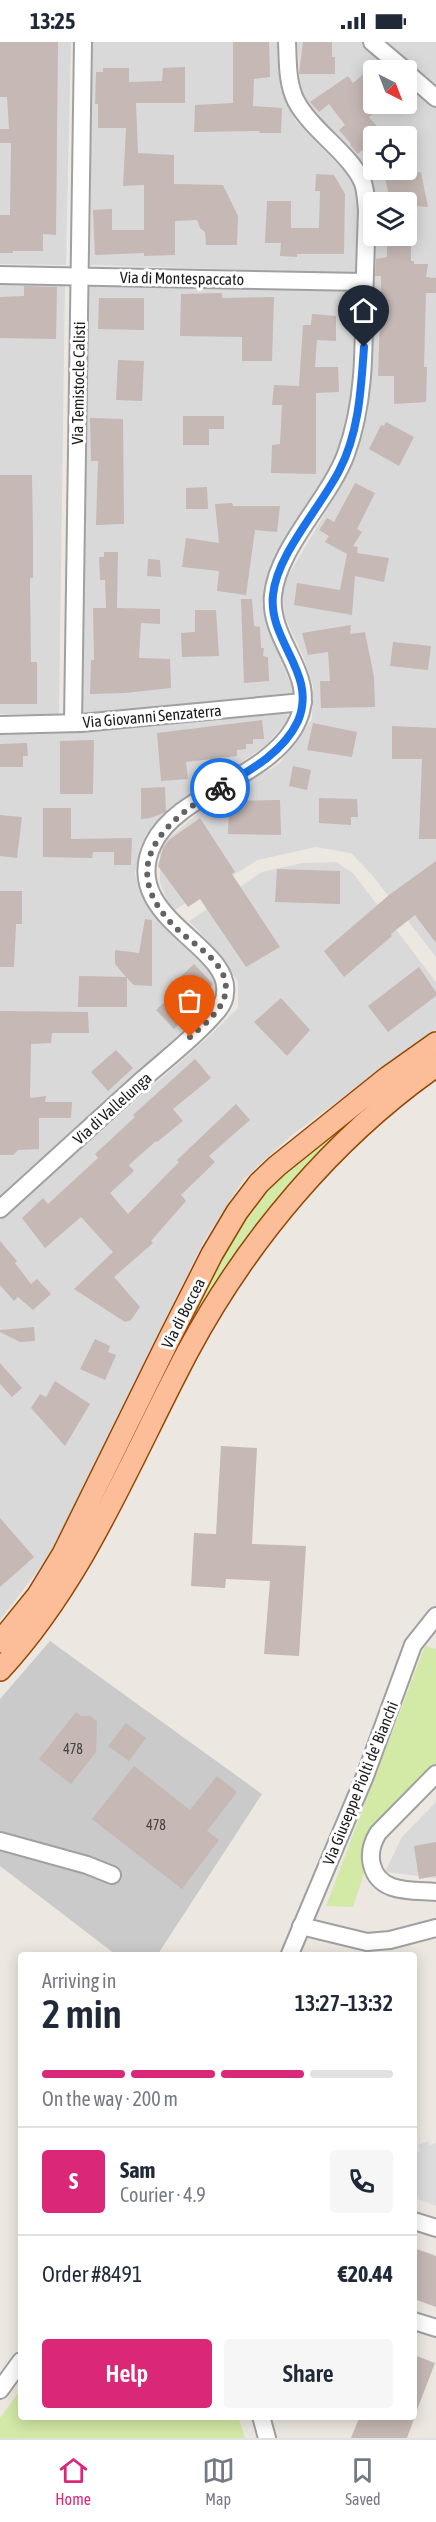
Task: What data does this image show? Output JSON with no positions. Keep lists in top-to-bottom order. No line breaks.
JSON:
{"streets":{"main road":["Via di Boccea"],"street":["Via di Montespaccato","Via Temistocle Calisti","Via Giovanni Senzaterra","Via di Vallelunga","Via Giuseppe Piolti de' Bianchi"]},"crossings":[["Via di Montespaccato","Via Temistocle Calisti"],["Via Temistocle Calisti","Via Giovanni Senzaterra"],["Via Giovanni Senzaterra","Via di Vallelunga"]],"house_numbers":["478","478"],"north":"bottom right","page":{"status":"13:25","heading":["2 min","Arriving in","13:27–13:32"],"panel":["Sam","Courier · 4.9","Order #8491","€20.44"],"bar":"On the way · 200 m","round":"S","buttons":["Help","Share"],"tabs":["Home","Map","Saved"]}}
